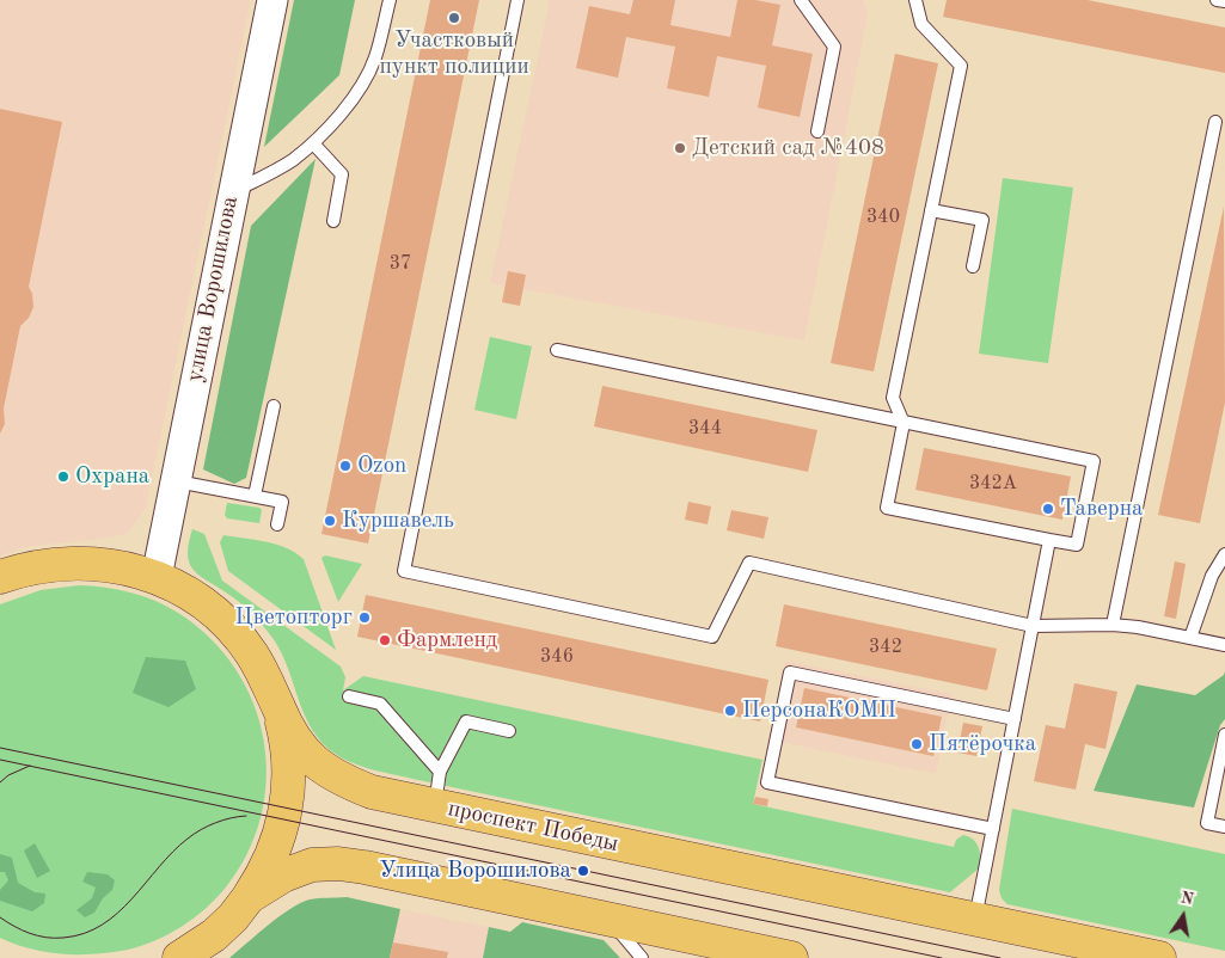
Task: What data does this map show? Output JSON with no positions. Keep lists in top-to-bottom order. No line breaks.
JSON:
{"streets":{"main road":["проспект Победы"],"street":["улица Ворошилова"]},"crossings":[["улица Ворошилова","проспект Победы"]],"places":["Участковый пункт полиции","Детский сад №408","Ozon","Охрана","Таверна","Куршавель","Цветопторг","Фармленд","ПерсонаКОМП","Пятёрочка","Улица Ворошилова"],"house_numbers":["340","37","344","342А","342","346"],"north":"top"}
